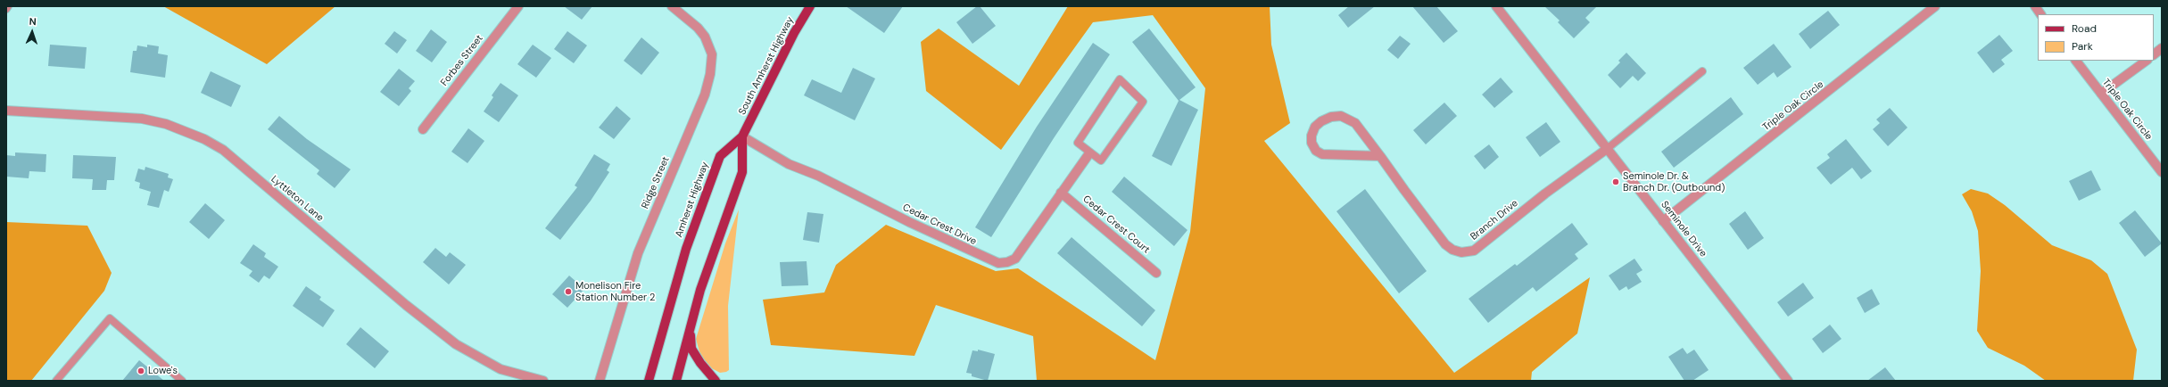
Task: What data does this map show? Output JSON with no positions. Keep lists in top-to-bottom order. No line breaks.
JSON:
{"streets":{"main road":["South Amherst Highway","Amherst Highway"],"street":["Forbes Street","Triple Oak Circle","Ridge Street","Lyttleton Lane","Branch Drive","Cedar Crest Drive","Cedar Crest Court","Seminole Drive"]},"crossings":[["South Amherst Highway","Amherst Highway"],["South Amherst Highway","Cedar Crest Drive"],["Triple Oak Circle","Seminole Drive"],["Amherst Highway","Cedar Crest Drive"],["Branch Drive","Seminole Drive"],["Cedar Crest Drive","Cedar Crest Court"]],"places":["Seminole Dr. & Branch Dr. (Outbound)","Monelison Fire Station Number 2","Lowe's"],"legend":["Road","Park"],"north":"top"}
